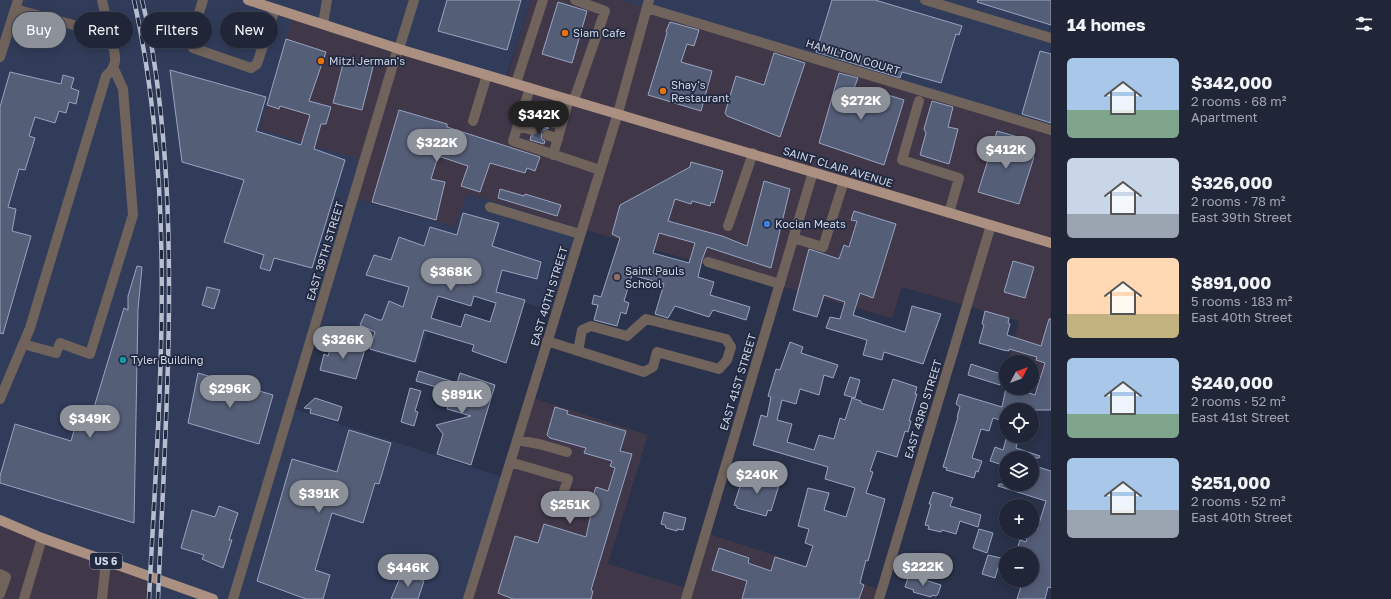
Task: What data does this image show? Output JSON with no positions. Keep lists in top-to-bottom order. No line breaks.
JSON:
{"streets":{"main road":["SAINT CLAIR AVENUE","US 6"],"street":["HAMILTON COURT","EAST 39TH STREET","EAST 40TH STREET","EAST 41ST STREET","EAST 43RD STREET"]},"crossings":[["HAMILTON COURT","EAST 40TH STREET"],["SAINT CLAIR AVENUE","EAST 39TH STREET"],["SAINT CLAIR AVENUE","EAST 40TH STREET"],["SAINT CLAIR AVENUE","EAST 41ST STREET"],["SAINT CLAIR AVENUE","EAST 43RD STREET"]],"places":["Siam Cafe","Mitzi Jerman's","Shay's Restaurant","Kocian Meats","Saint Pauls School","Tyler Building"],"north":"top right","page":{"heading":"14 homes","chip":["Buy","Rent","Filters","New"],"list":[{"name":"$342,000","note":"2 rooms · 68 m² · Apartment"},{"name":"$326,000","note":"2 rooms · 78 m² · East 39th Street"},{"name":"$891,000","note":"5 rooms · 183 m² · East 40th Street"},{"name":"$240,000","note":"2 rooms · 52 m² · East 41st Street"},{"name":"$251,000","note":"2 rooms · 52 m² · East 40th Street"}],"price":["$272K","$342K","$322K","$412K","$368K","$326K","$296K","$891K","$349K","$240K","$391K","$251K","$222K","$446K"],"map_buttons":["+","−"]}}
